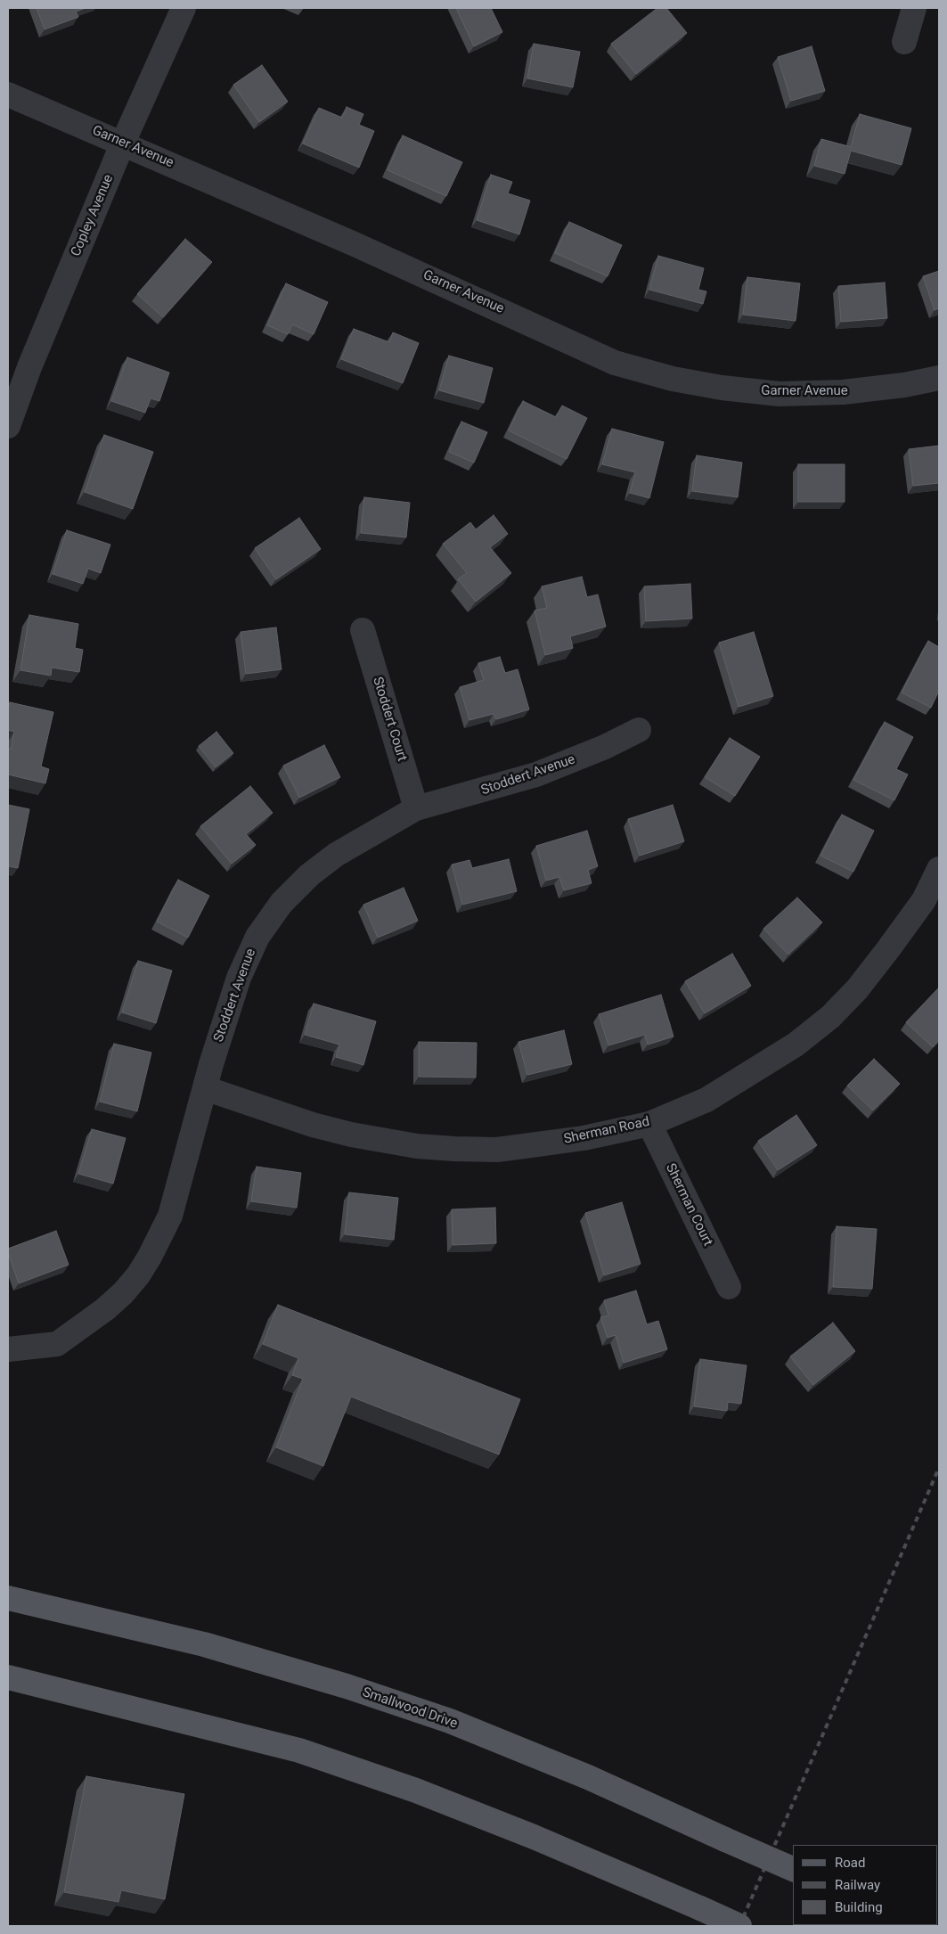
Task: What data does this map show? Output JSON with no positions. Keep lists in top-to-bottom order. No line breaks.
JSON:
{"streets":{"main road":["Smallwood Drive"],"street":["Garner Avenue","Copley Avenue","Stoddert Court","Stoddert Avenue","Sherman Road","Sherman Court"]},"crossings":[["Garner Avenue","Copley Avenue"],["Stoddert Court","Stoddert Avenue"],["Stoddert Avenue","Sherman Road"],["Sherman Road","Sherman Court"]],"legend":["Road","Railway","Building"]}
